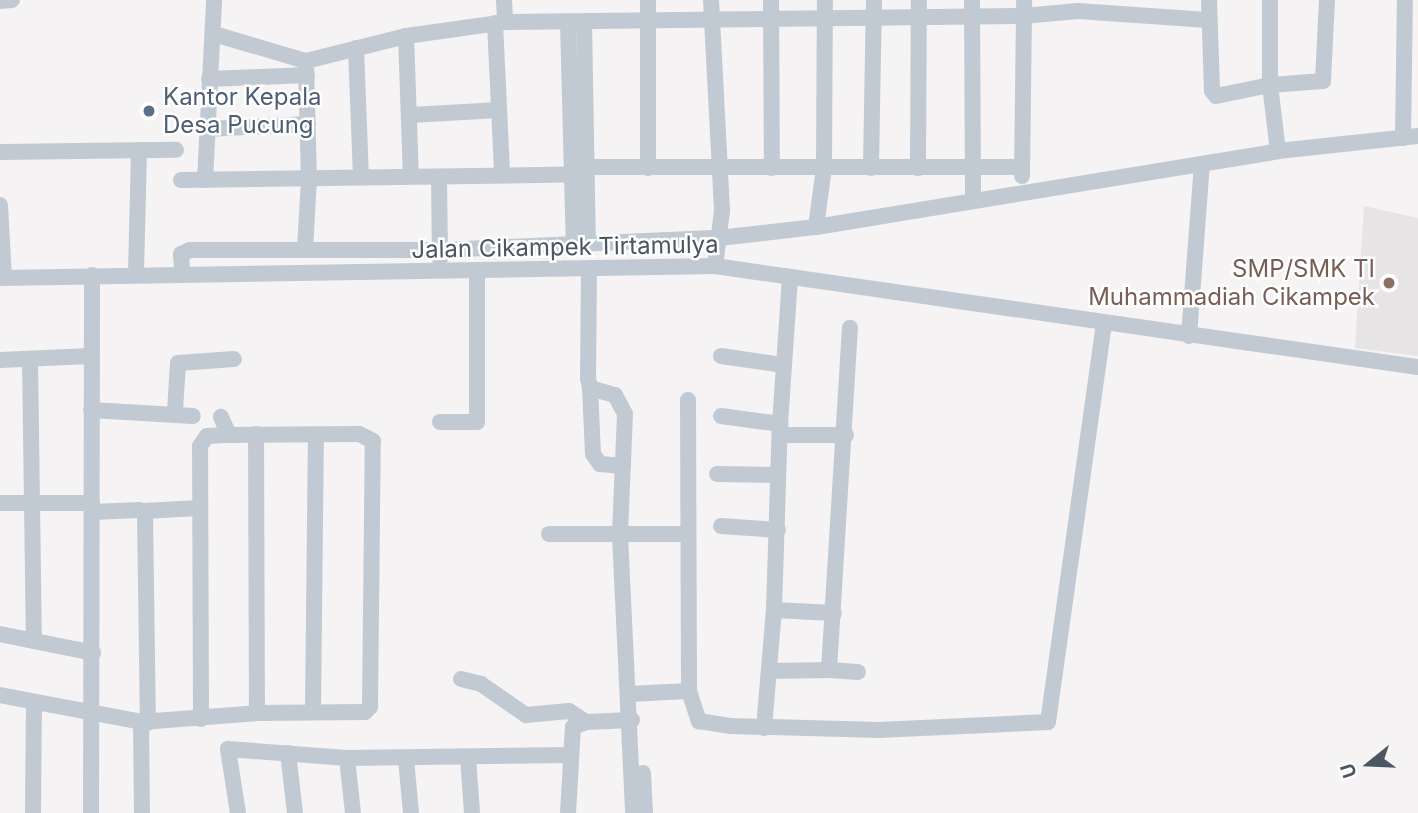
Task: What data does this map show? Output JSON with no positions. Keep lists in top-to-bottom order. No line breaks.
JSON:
{"streets":{"street":["Jalan Cikampek Tirtamulya"]},"places":["Kantor Kepala Desa Pucung","SMP/SMK TI Muhammadiah Cikampek"],"north":"left"}
